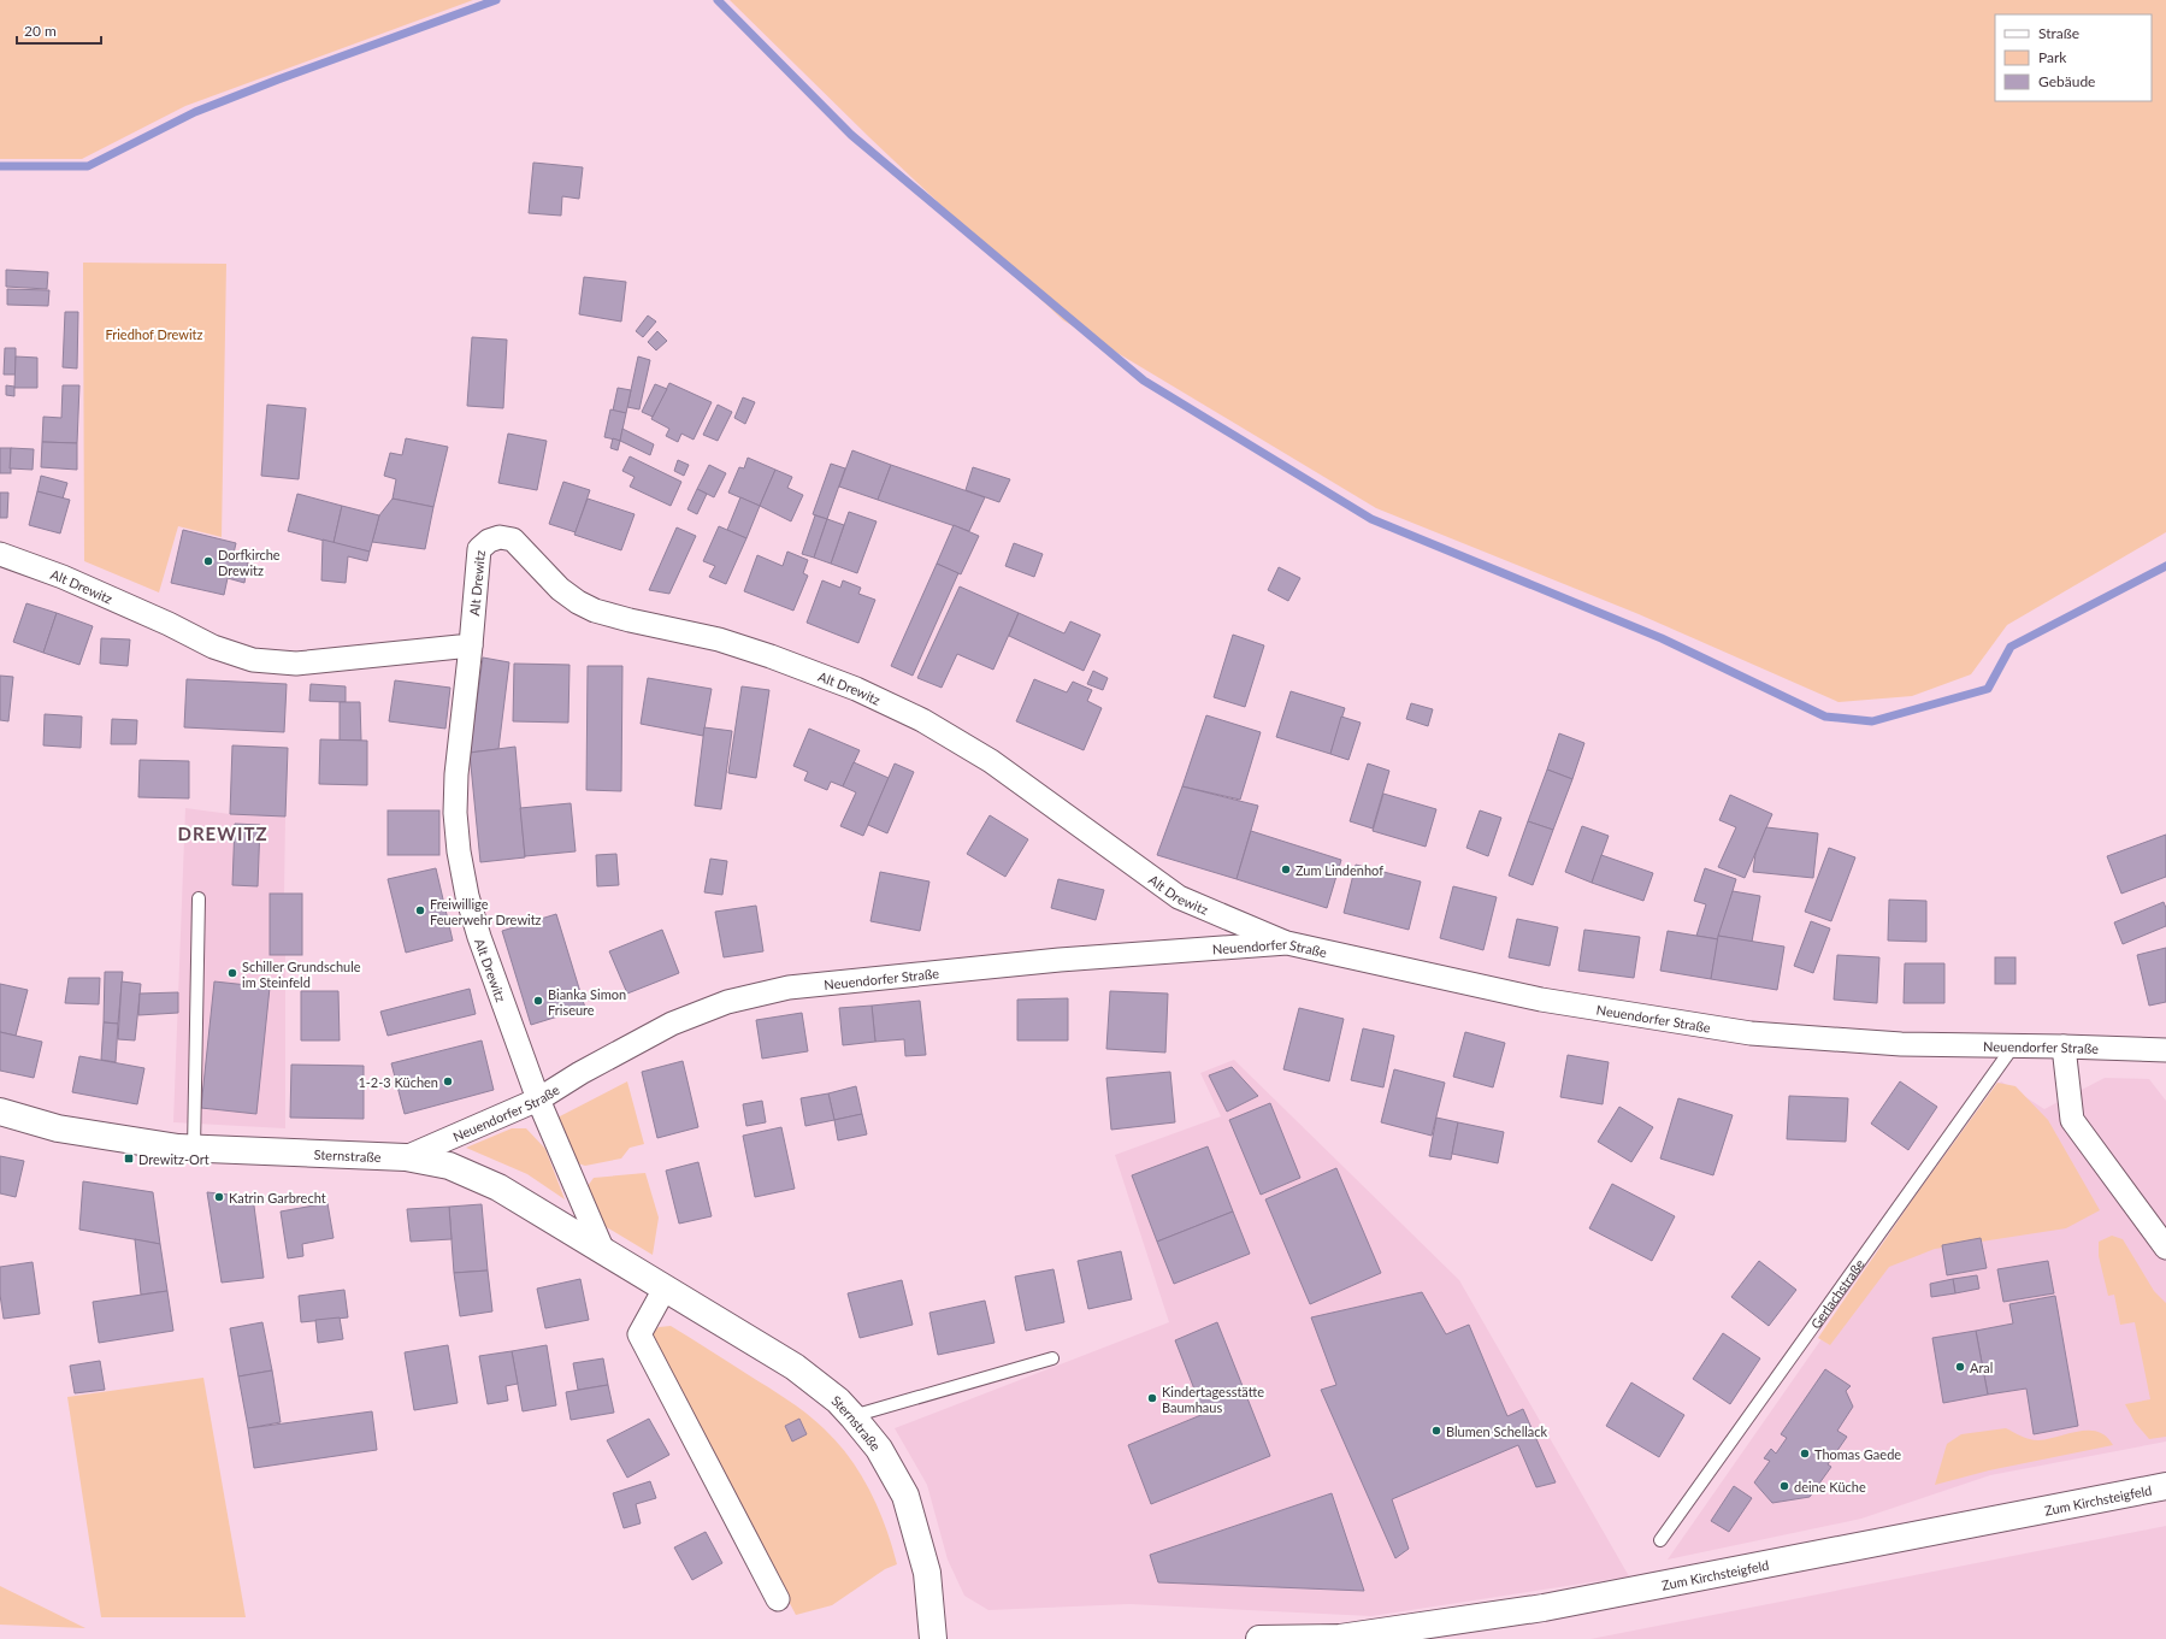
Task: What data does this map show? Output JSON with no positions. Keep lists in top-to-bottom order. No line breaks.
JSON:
{"streets":{"street":["Alt Drewitz","Neuendorfer Straße","Sternstraße","Zum Kirchsteigfeld"],"lane":["Gerlachstraße"]},"crossings":[["Alt Drewitz","Neuendorfer Straße"],["Alt Drewitz","Sternstraße"],["Neuendorfer Straße","Sternstraße"],["Neuendorfer Straße","Gerlachstraße"]],"districts":["DREWITZ"],"parks":["Friedhof Drewitz"],"places":{"other":["Dorfkirche Drewitz","Zum Lindenhof","Freiwillige Feuerwehr Drewitz","Schiller Grundschule im Steinfeld","Bianka Simon Friseure","1-2-3 Küchen","Katrin Garbrecht","Aral","Kindertagesstätte Baumhaus","Blumen Schellack","Thomas Gaede","deine Küche"],"transit":["Drewitz-Ort"]},"legend":["Straße","Park","Gebäude"],"scale_bar":"20 m"}
